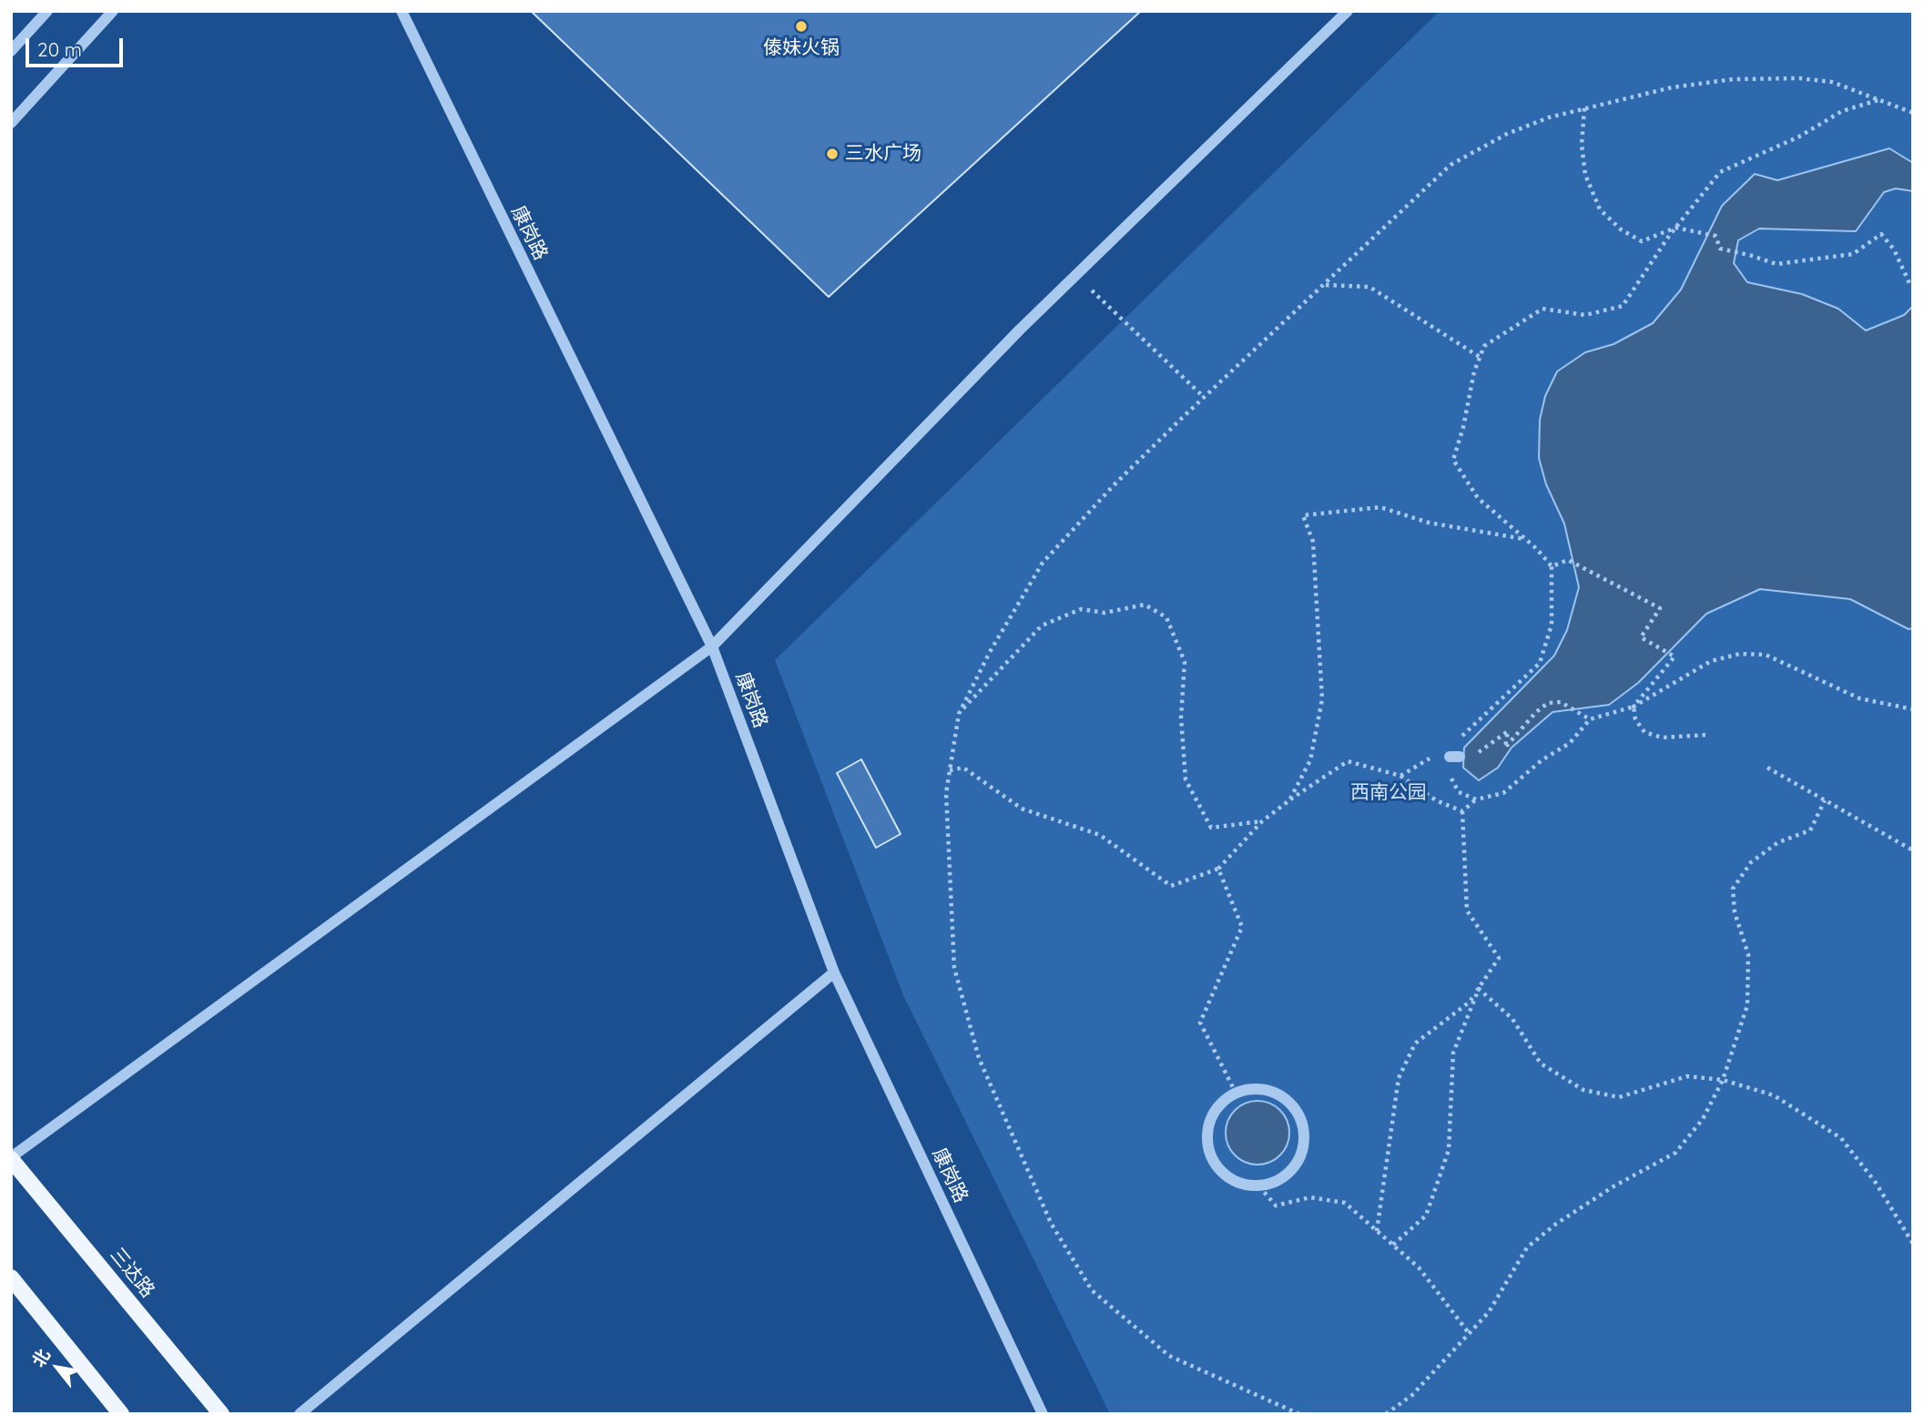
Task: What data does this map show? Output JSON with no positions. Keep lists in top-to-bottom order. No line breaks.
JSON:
{"streets":{"main road":["三达路"],"street":["康岗路"]},"parks":["西南公园"],"places":["傣妹火锅","三水广场"],"scale_bar":"20 m","north":"top left"}
